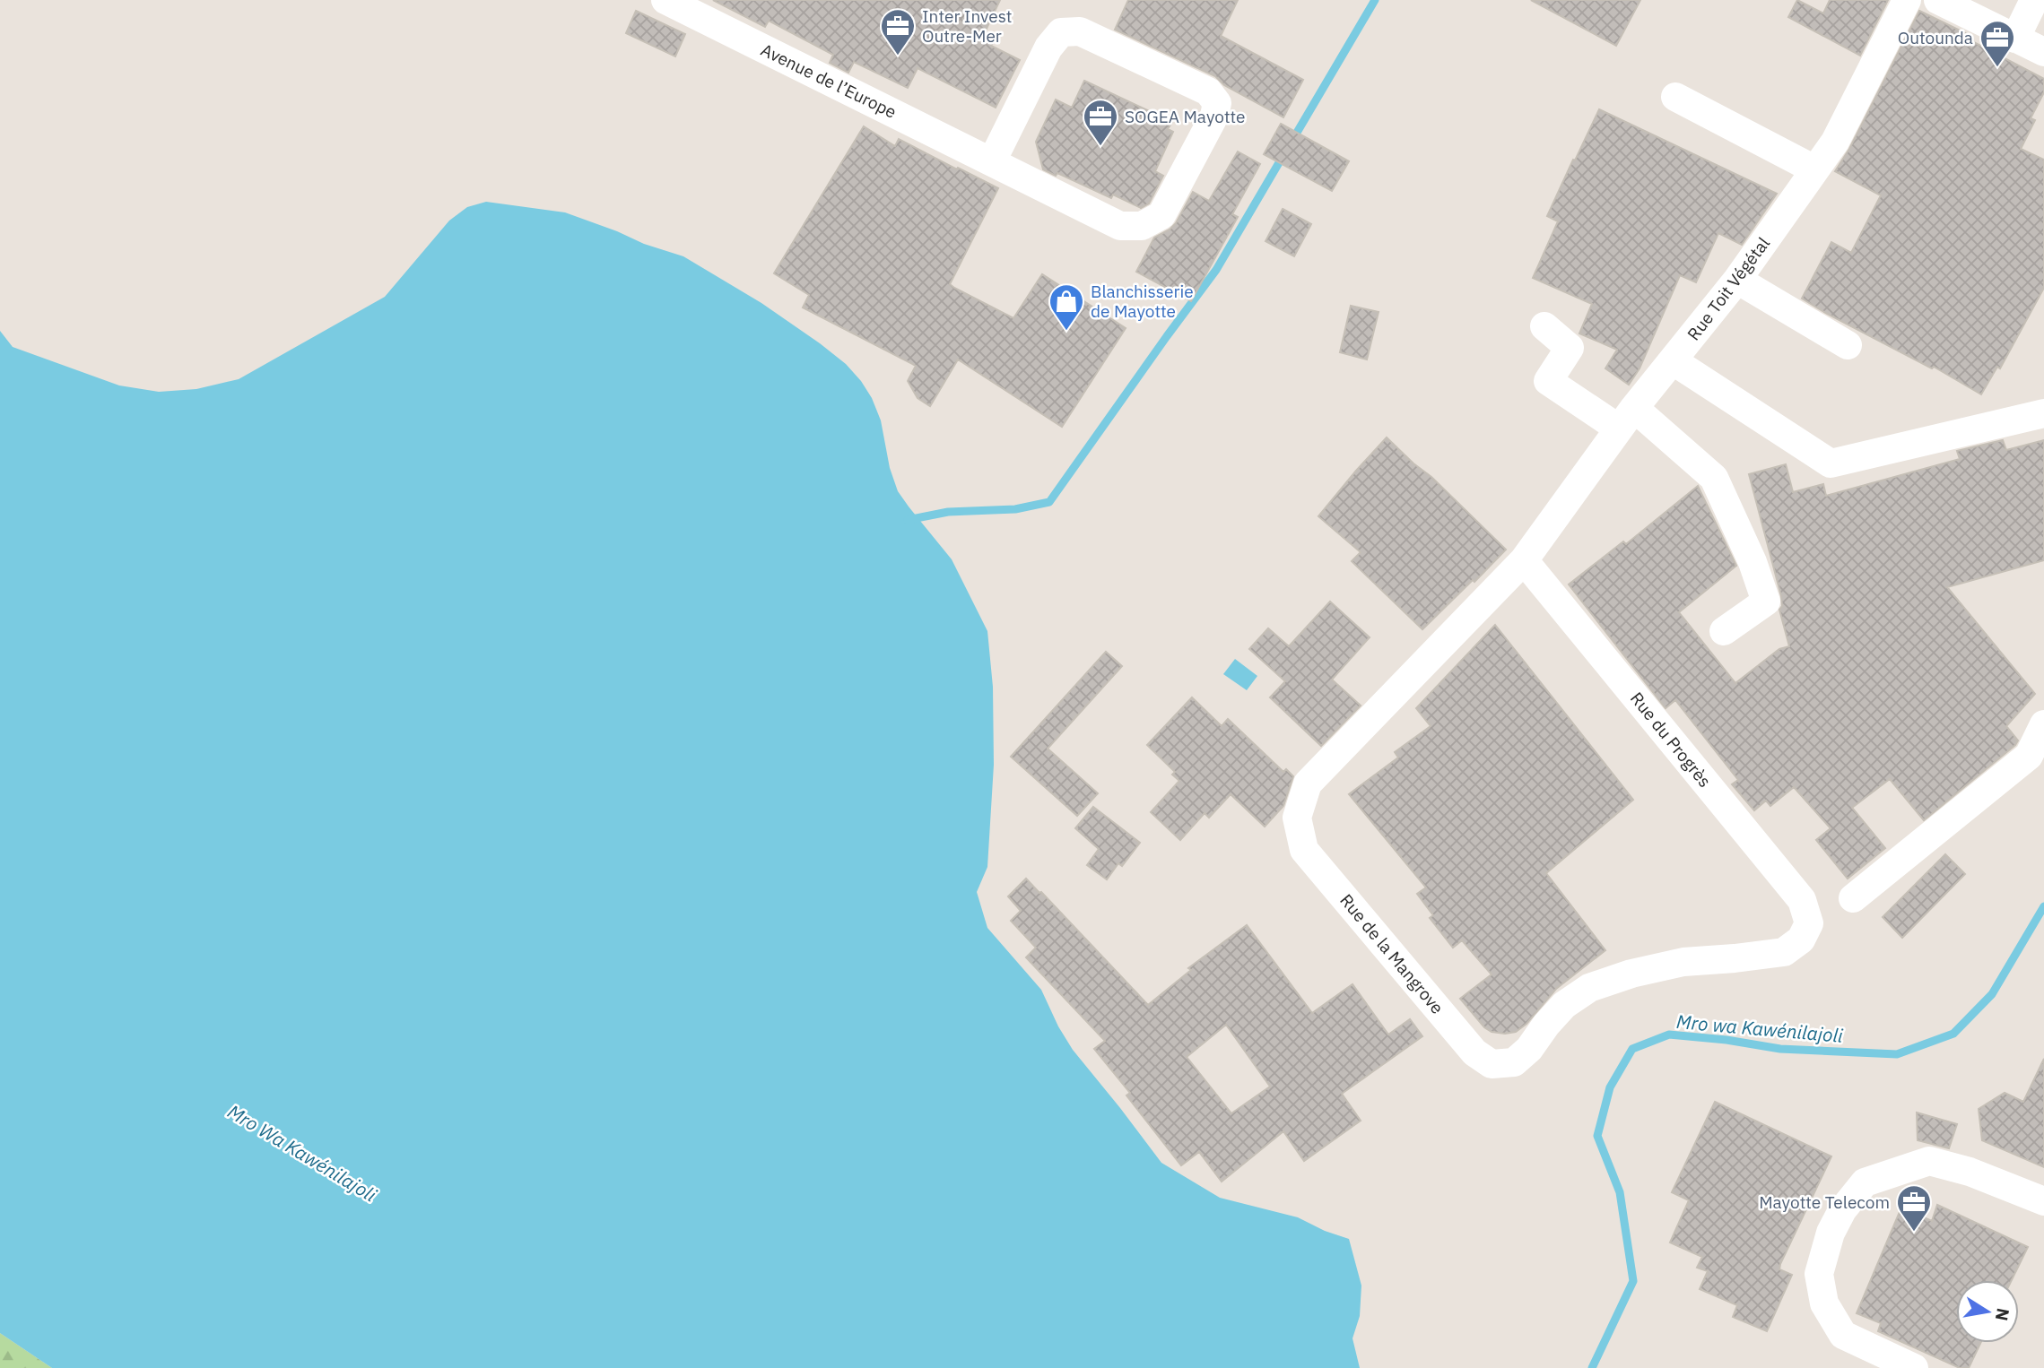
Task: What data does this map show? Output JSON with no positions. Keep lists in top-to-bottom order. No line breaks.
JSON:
{"streets":{"street":["Avenue de l’Europe","Rue Toit Végétal","Rue du Progrès","Rue de la Mangrove"]},"crossings":[["Rue Toit Végétal","Rue du Progrès"],["Rue Toit Végétal","Rue de la Mangrove"],["Rue du Progrès","Rue de la Mangrove"]],"water":["Mro wa Kawénilajoli","Mro Wa Kawénilajoli"],"places":{"office":["Inter Invest Outre-Mer","Outounda","SOGEA Mayotte","Mayotte Telecom"],"shop":["Blanchisserie de Mayotte"]},"north":"right"}
